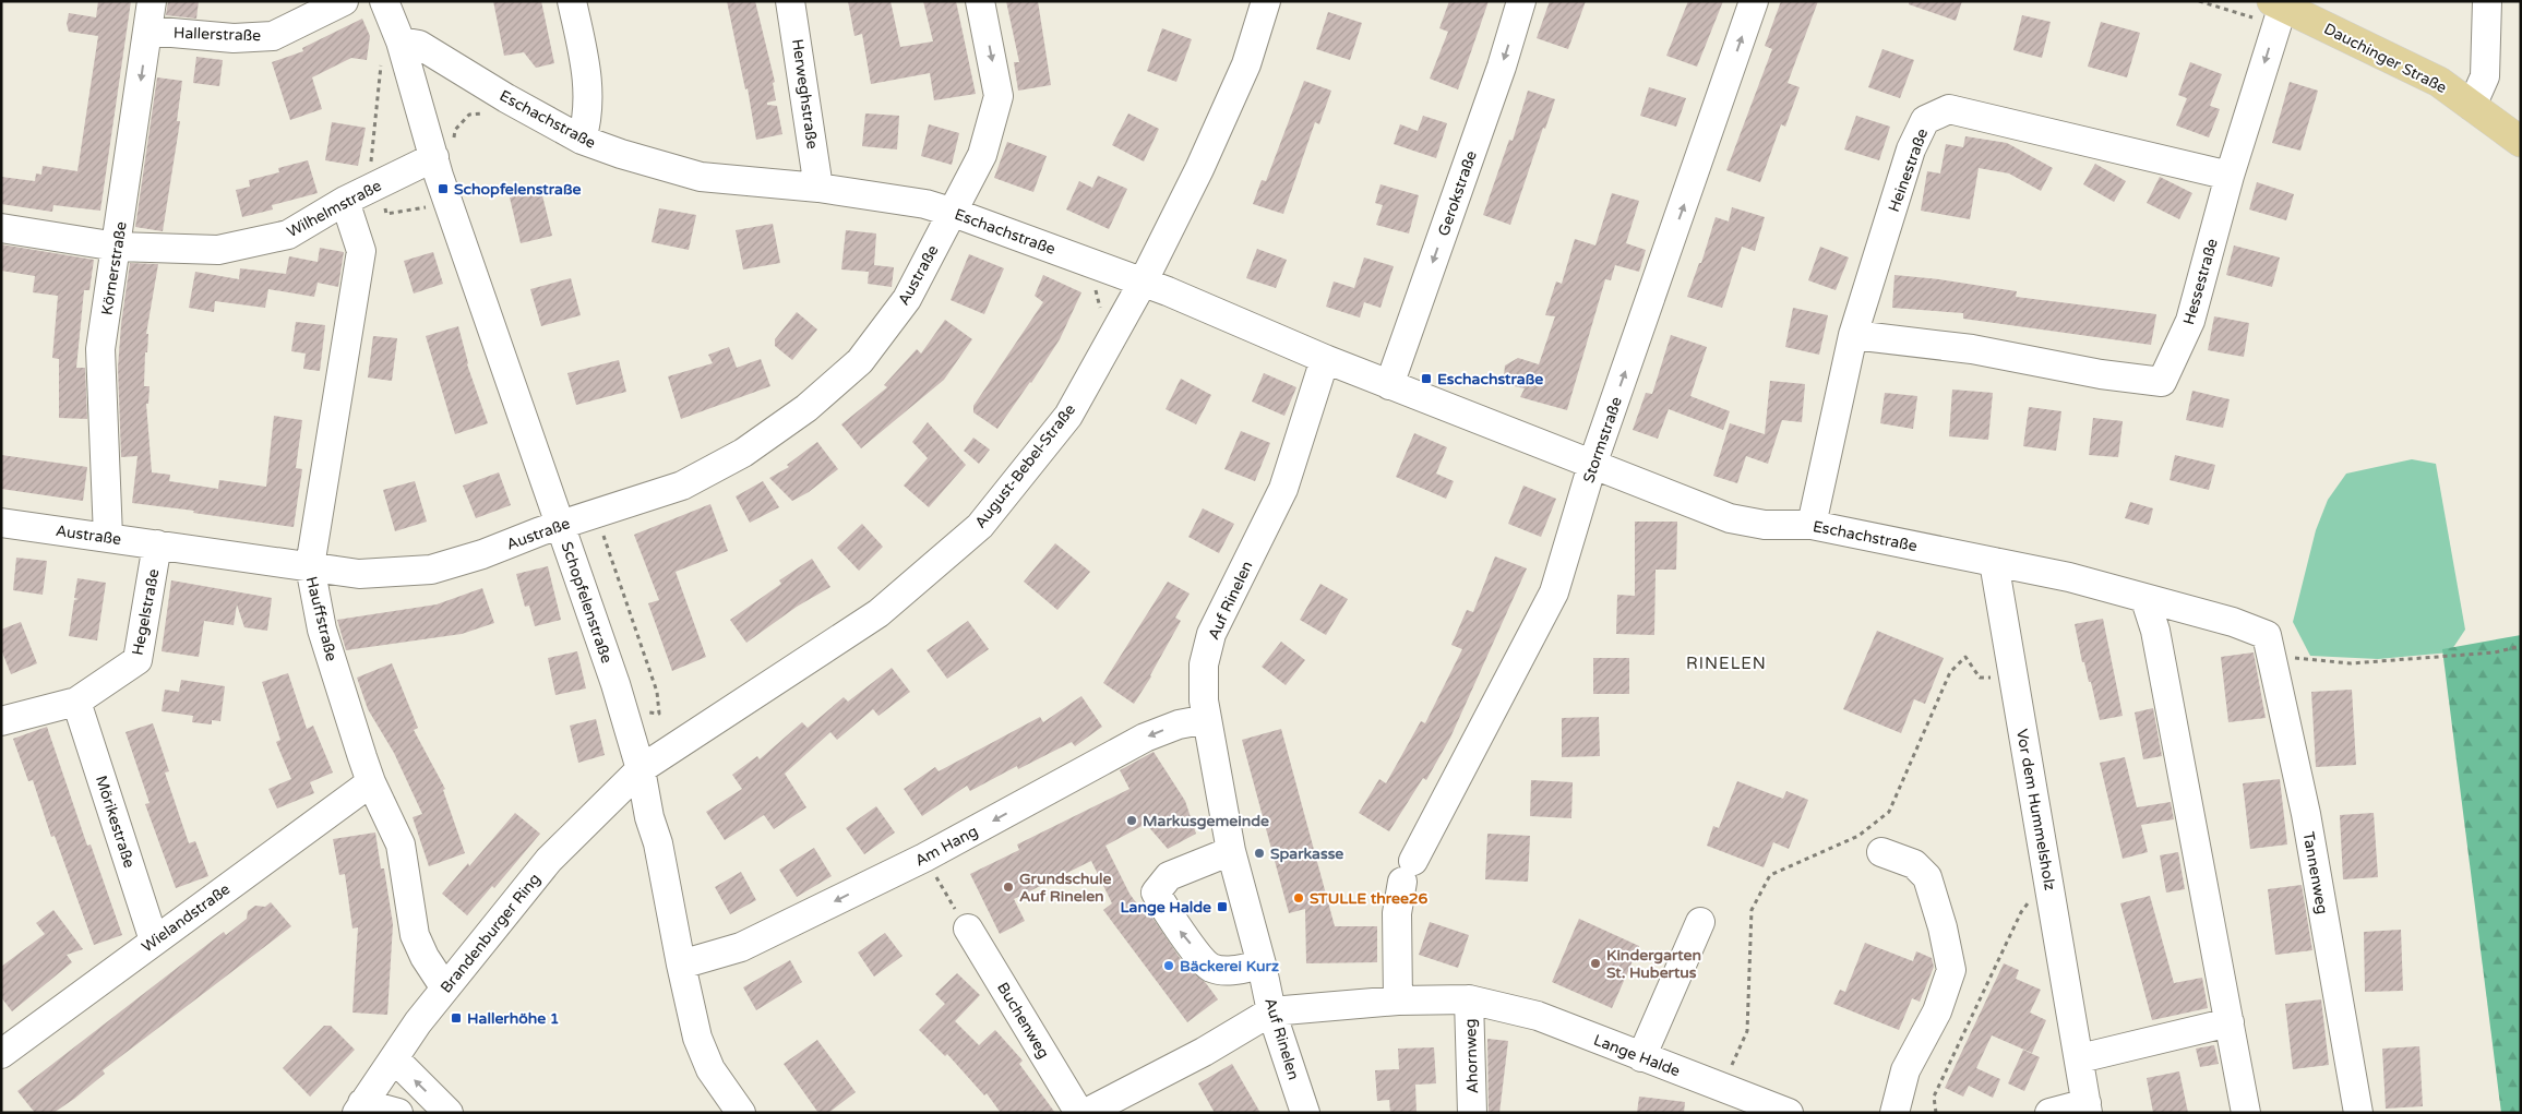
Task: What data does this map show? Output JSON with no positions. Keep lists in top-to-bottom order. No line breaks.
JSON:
{"streets":{"main road":["Dauchinger Straße"],"street":["Hallerstraße","Herweghstraße","Eschachstraße","Heinestraße","Gerokstraße","Wilhelmstraße","Körnerstraße","Austraße","Hessestraße","Stormstraße","August-Bebel-Straße","Auf Rinelen","Schopfelenstraße","Hegelstraße","Hauffstraße","Vor dem Hummelsholz","Mörikestraße","Am Hang","Tannenweg","Wielandstraße","Brandenburger Ring","Buchenweg","Lange Halde","Ahornweg"]},"crossings":[["Hallerstraße","Körnerstraße"],["Dauchinger Straße","Hessestraße"],["Herweghstraße","Eschachstraße"],["Eschachstraße","Heinestraße"],["Eschachstraße","Gerokstraße"],["Eschachstraße","Austraße"],["Eschachstraße","Stormstraße"],["Eschachstraße","August-Bebel-Straße"],["Eschachstraße","Auf Rinelen"],["Eschachstraße","Schopfelenstraße"],["Eschachstraße","Vor dem Hummelsholz"],["Eschachstraße","Tannenweg"],["Heinestraße","Hessestraße"],["Wilhelmstraße","Körnerstraße"],["Wilhelmstraße","Schopfelenstraße"],["Wilhelmstraße","Hauffstraße"],["Körnerstraße","Austraße"],["Austraße","Schopfelenstraße"],["Austraße","Hegelstraße"],["Austraße","Hauffstraße"],["Stormstraße","Lange Halde"],["August-Bebel-Straße","Schopfelenstraße"],["August-Bebel-Straße","Brandenburger Ring"],["Auf Rinelen","Am Hang"],["Auf Rinelen","Lange Halde"],["Schopfelenstraße","Am Hang"],["Schopfelenstraße","Brandenburger Ring"],["Hegelstraße","Mörikestraße"],["Hauffstraße","Wielandstraße"],["Hauffstraße","Brandenburger Ring"],["Mörikestraße","Wielandstraße"],["Lange Halde","Ahornweg"]],"one_way":["Gerokstraße","Körnerstraße","Stormstraße","Am Hang"],"districts":["RINELEN"],"places":{"transit":["Schopfelenstraße","Eschachstraße","Lange Halde","Hallerhöhe 1"],"other":["Markusgemeinde","Sparkasse","Grundschule Auf Rinelen","STULLE three26","Kindergarten St. Hubertus","Bäckerei Kurz"]}}
